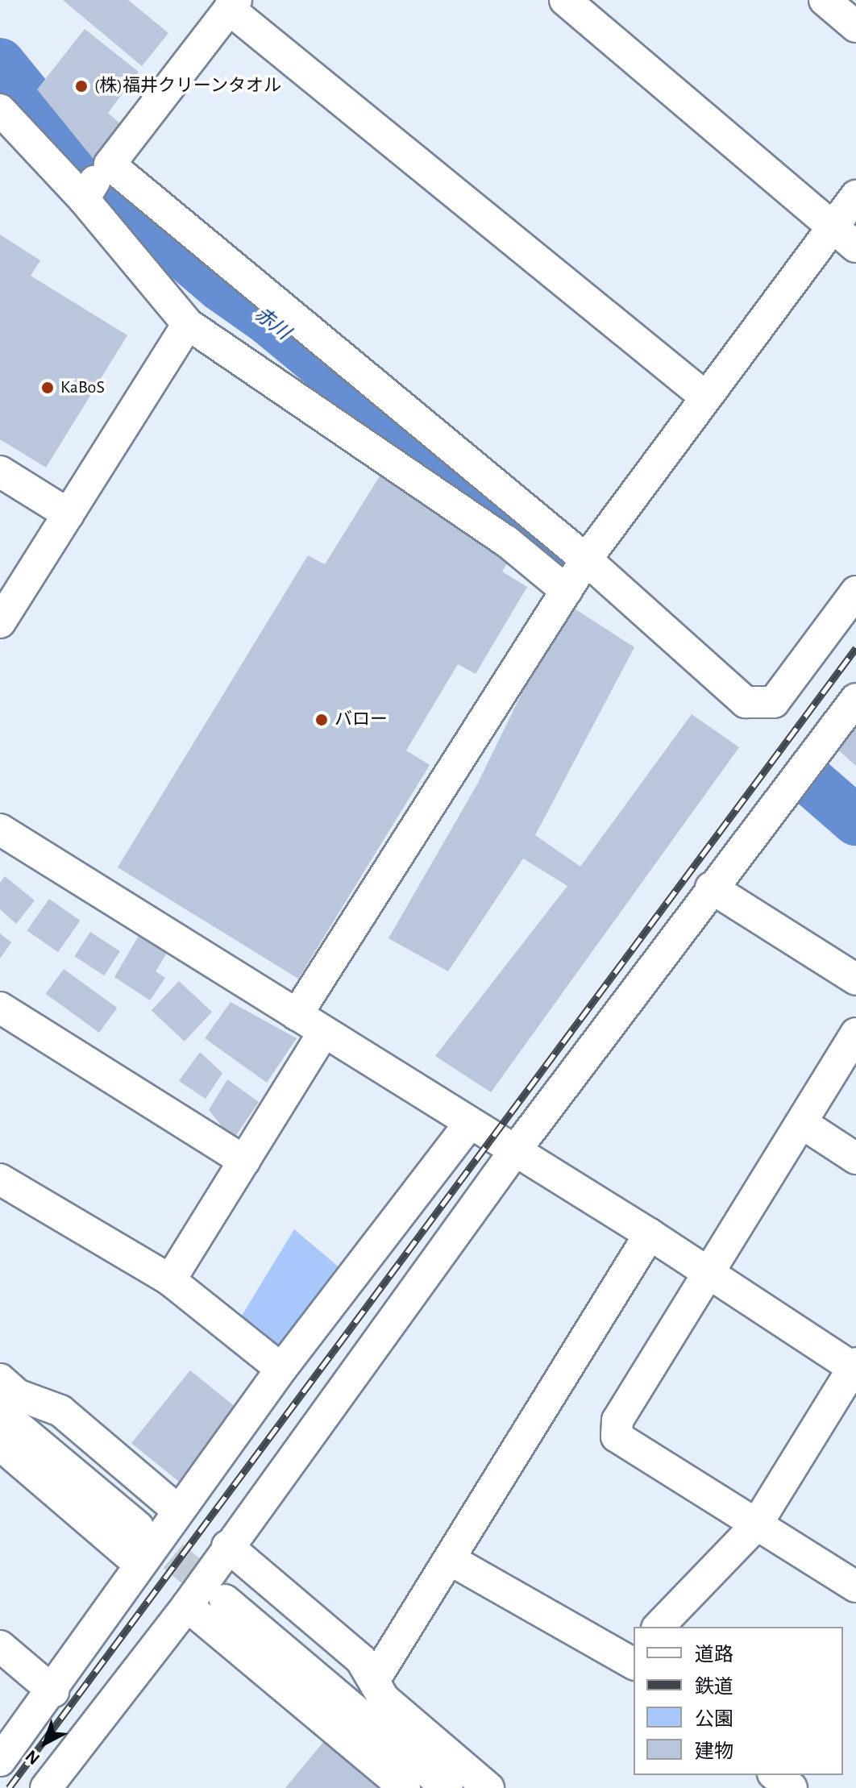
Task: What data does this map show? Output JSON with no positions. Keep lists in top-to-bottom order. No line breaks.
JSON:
{"water":["赤川"],"places":["(株)福井クリーンタオル","KaBoS","バロー"],"legend":["道路","鉄道","公園","建物"],"north":"bottom left"}
